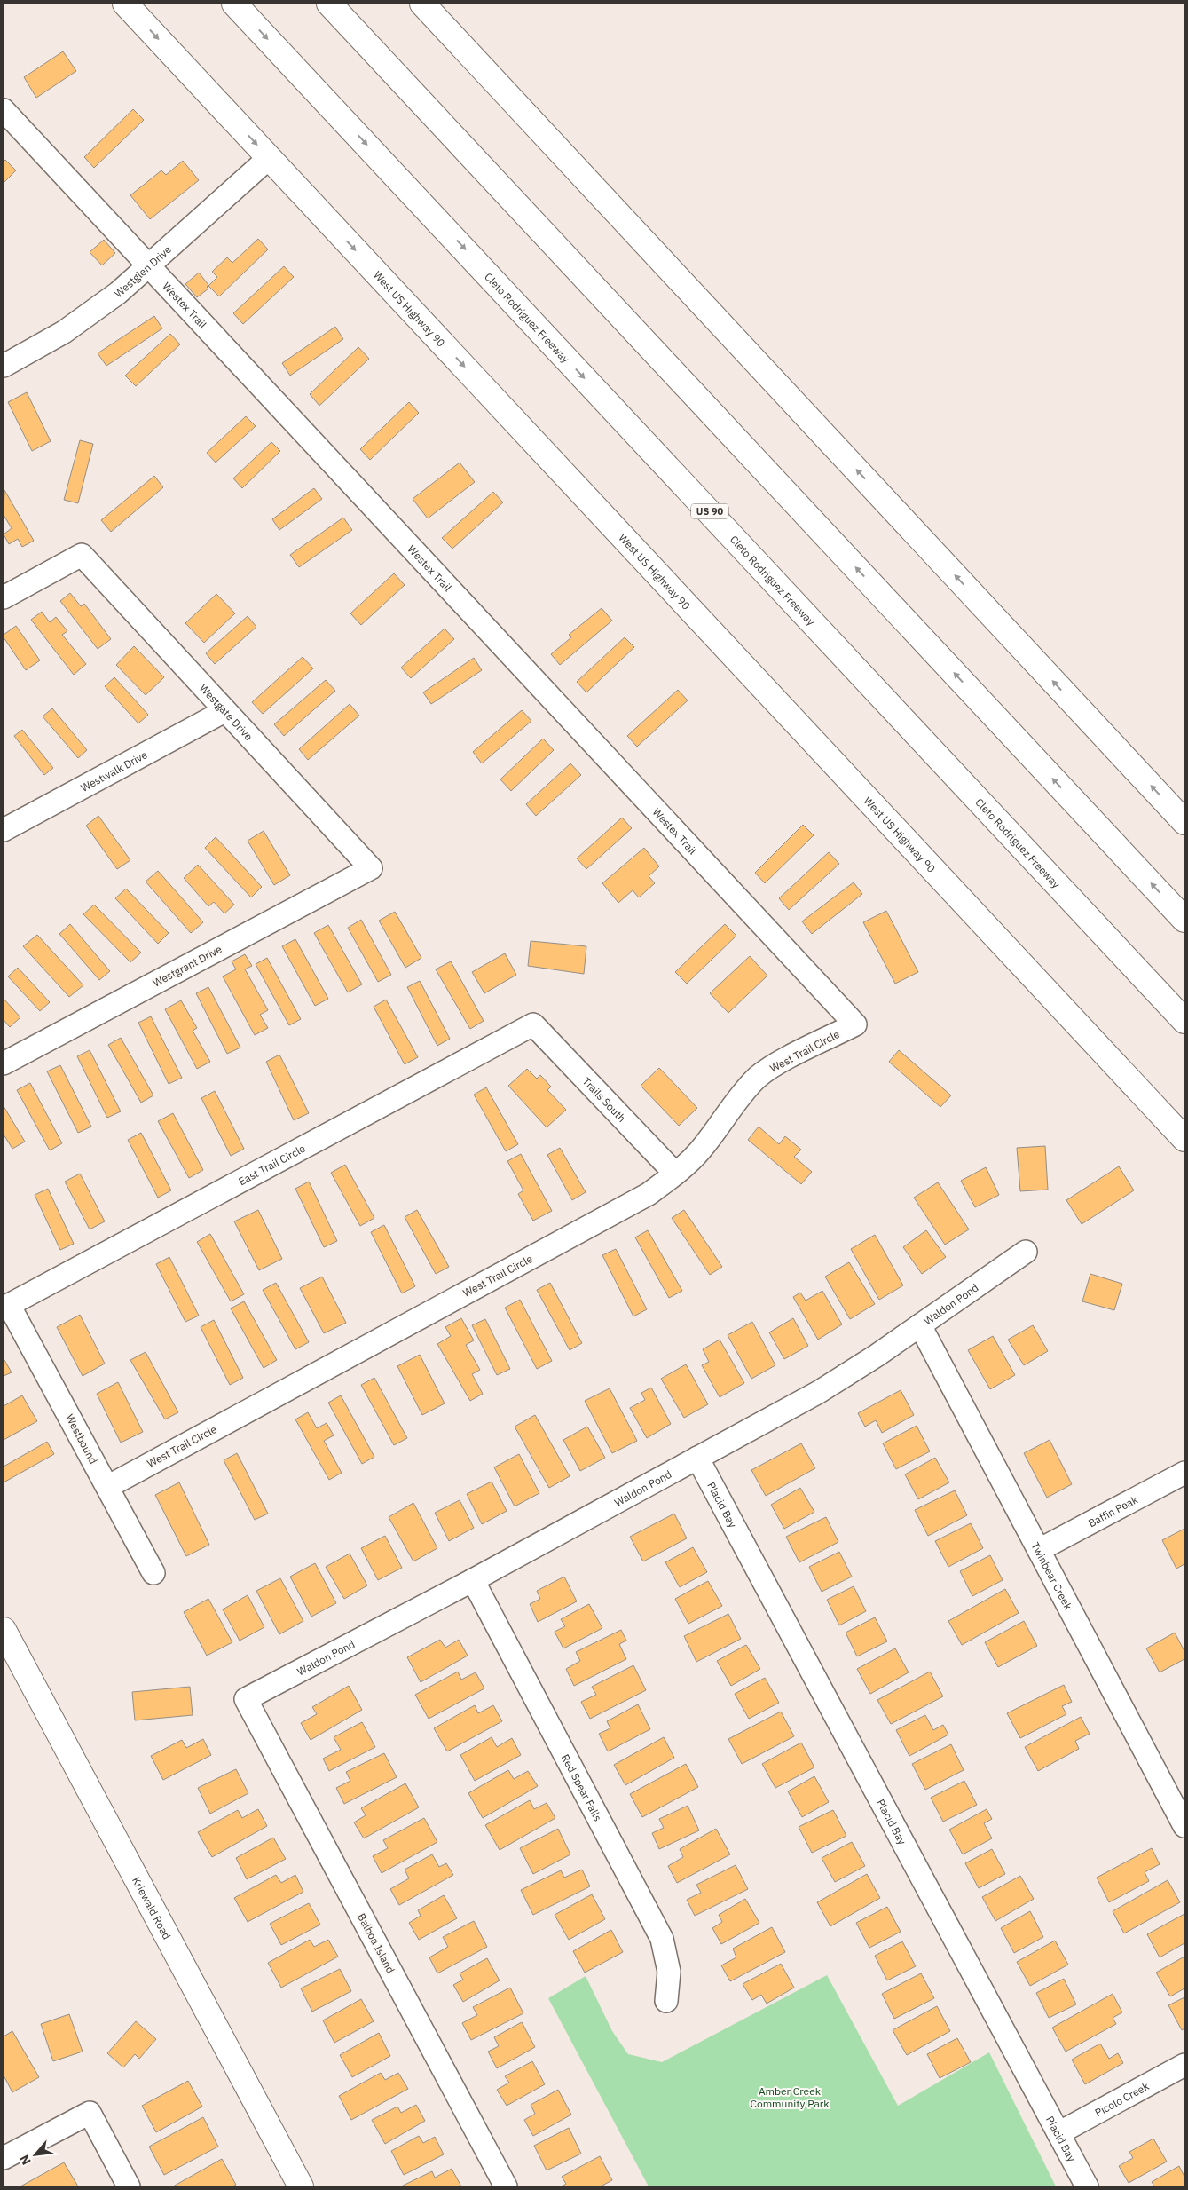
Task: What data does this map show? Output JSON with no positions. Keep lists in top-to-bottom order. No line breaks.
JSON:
{"streets":{"main road":["West US Highway 90","Cleto Rodriguez Freeway","US 90","Kriewald Road"],"street":["Westglen Drive","Westex Trail","Westgate Drive","Westwalk Drive","Westgrant Drive","West Trail Circle","Trails South","East Trail Circle","Waldon Pond","Westbound","Placid Bay","Baffin Peak","Twinbear Creek","Red Spear Falls","Balboa Island","Picolo Creek"]},"crossings":[["Westglen Drive","Westex Trail"],["Westglen Drive","West US Highway 90"],["Westex Trail","West Trail Circle"],["Westgate Drive","Westwalk Drive"],["Westgate Drive","Westgrant Drive"],["West Trail Circle","Trails South"],["West Trail Circle","Westbound"],["Trails South","East Trail Circle"],["East Trail Circle","Westbound"],["Waldon Pond","Placid Bay"],["Waldon Pond","Twinbear Creek"],["Waldon Pond","Red Spear Falls"],["Waldon Pond","Balboa Island"],["Placid Bay","Picolo Creek"],["Baffin Peak","Twinbear Creek"]],"parks":["Amber Creek Community Park"],"north":"bottom left"}
